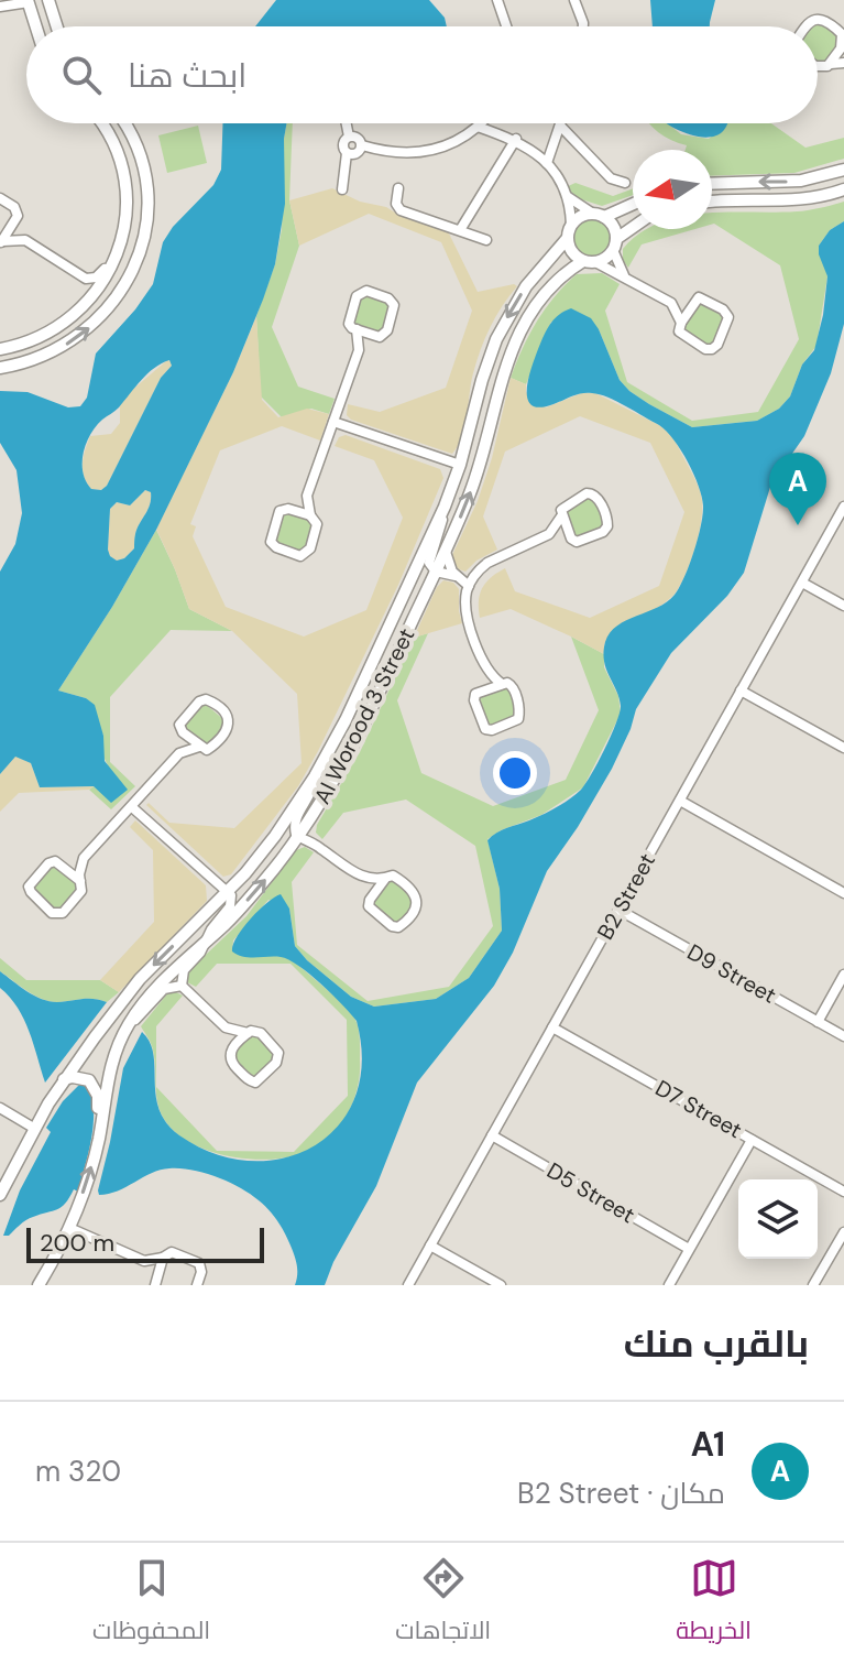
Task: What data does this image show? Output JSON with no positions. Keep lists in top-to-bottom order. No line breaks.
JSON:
{"streets":{"street":["Al Worood 3 Street","B2 Street","D9 Street","D7 Street","D5 Street"]},"crossings":[["B2 Street","D9 Street"],["B2 Street","D7 Street"],["B2 Street","D5 Street"]],"scale_bar":"200 m","north":"left","page":{"search":"ابحث هنا","pins":"A","scale":"200 m","heading":"بالقرب منك","list":[{"mark":"A","name":"A1","note":"مكان · B2 Street","value":"320 m"}],"nav":["الخريطة","الاتجاهات","المحفوظات"]}}
